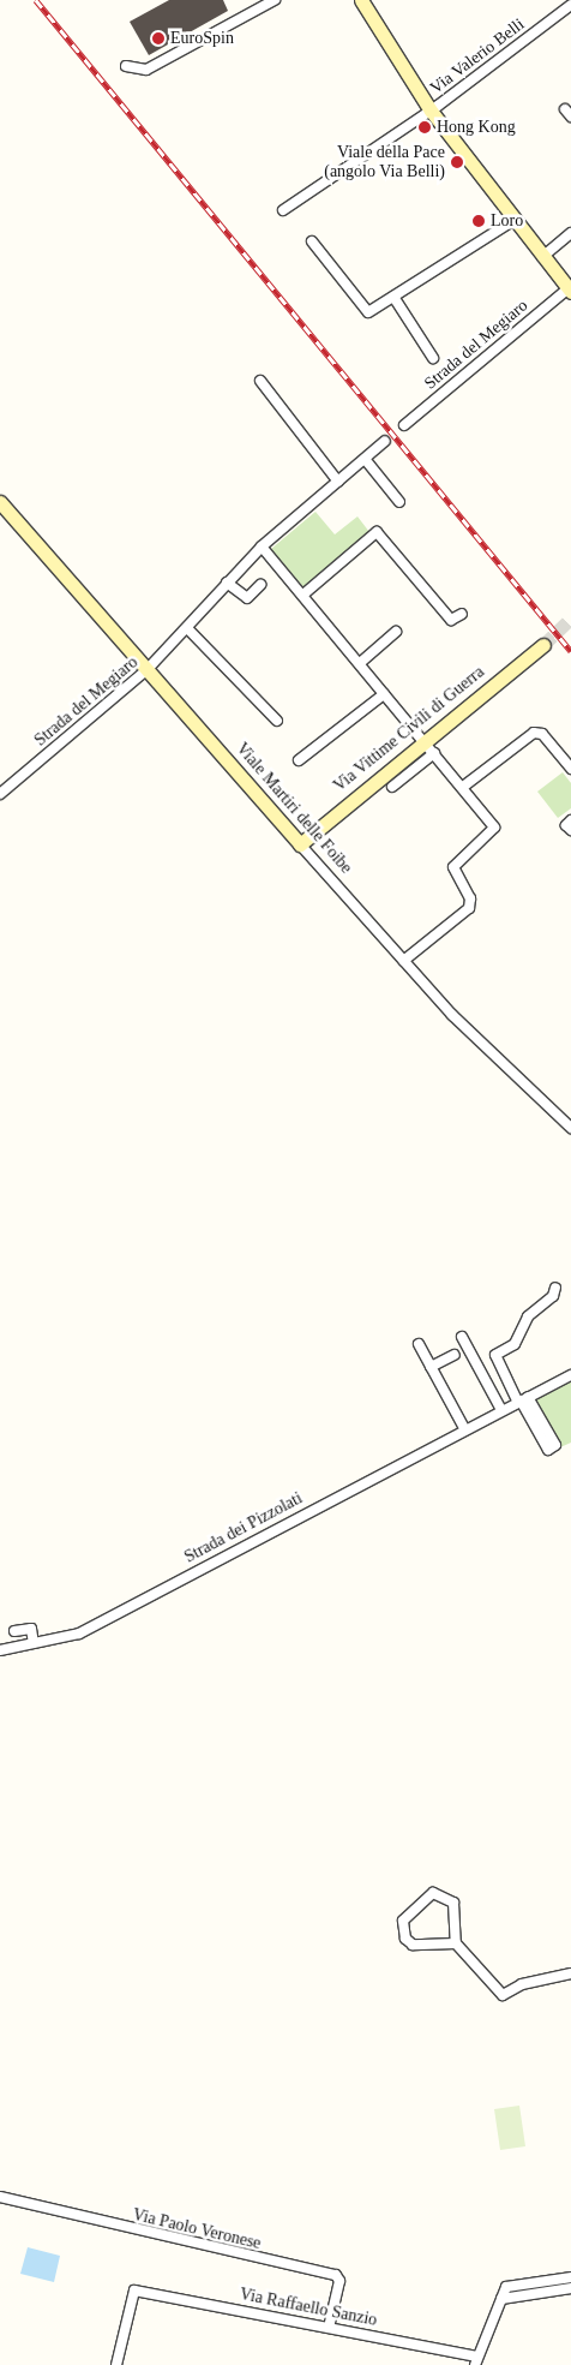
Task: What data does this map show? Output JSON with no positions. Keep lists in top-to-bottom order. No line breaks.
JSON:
{"streets":{"street":["Via Valerio Belli","Strada del Megiaro","Via Vittime Civili di Guerra","Viale Martiri delle Foibe","Strada dei Pizzolati","Via Paolo Veronese","Via Raffaello Sanzio"]},"crossings":[["Strada del Megiaro","Viale Martiri delle Foibe"],["Via Vittime Civili di Guerra","Viale Martiri delle Foibe"],["Via Paolo Veronese","Via Raffaello Sanzio"]],"places":["EuroSpin","Hong Kong","Viale della Pace (angolo Via Belli)","Loro"]}
